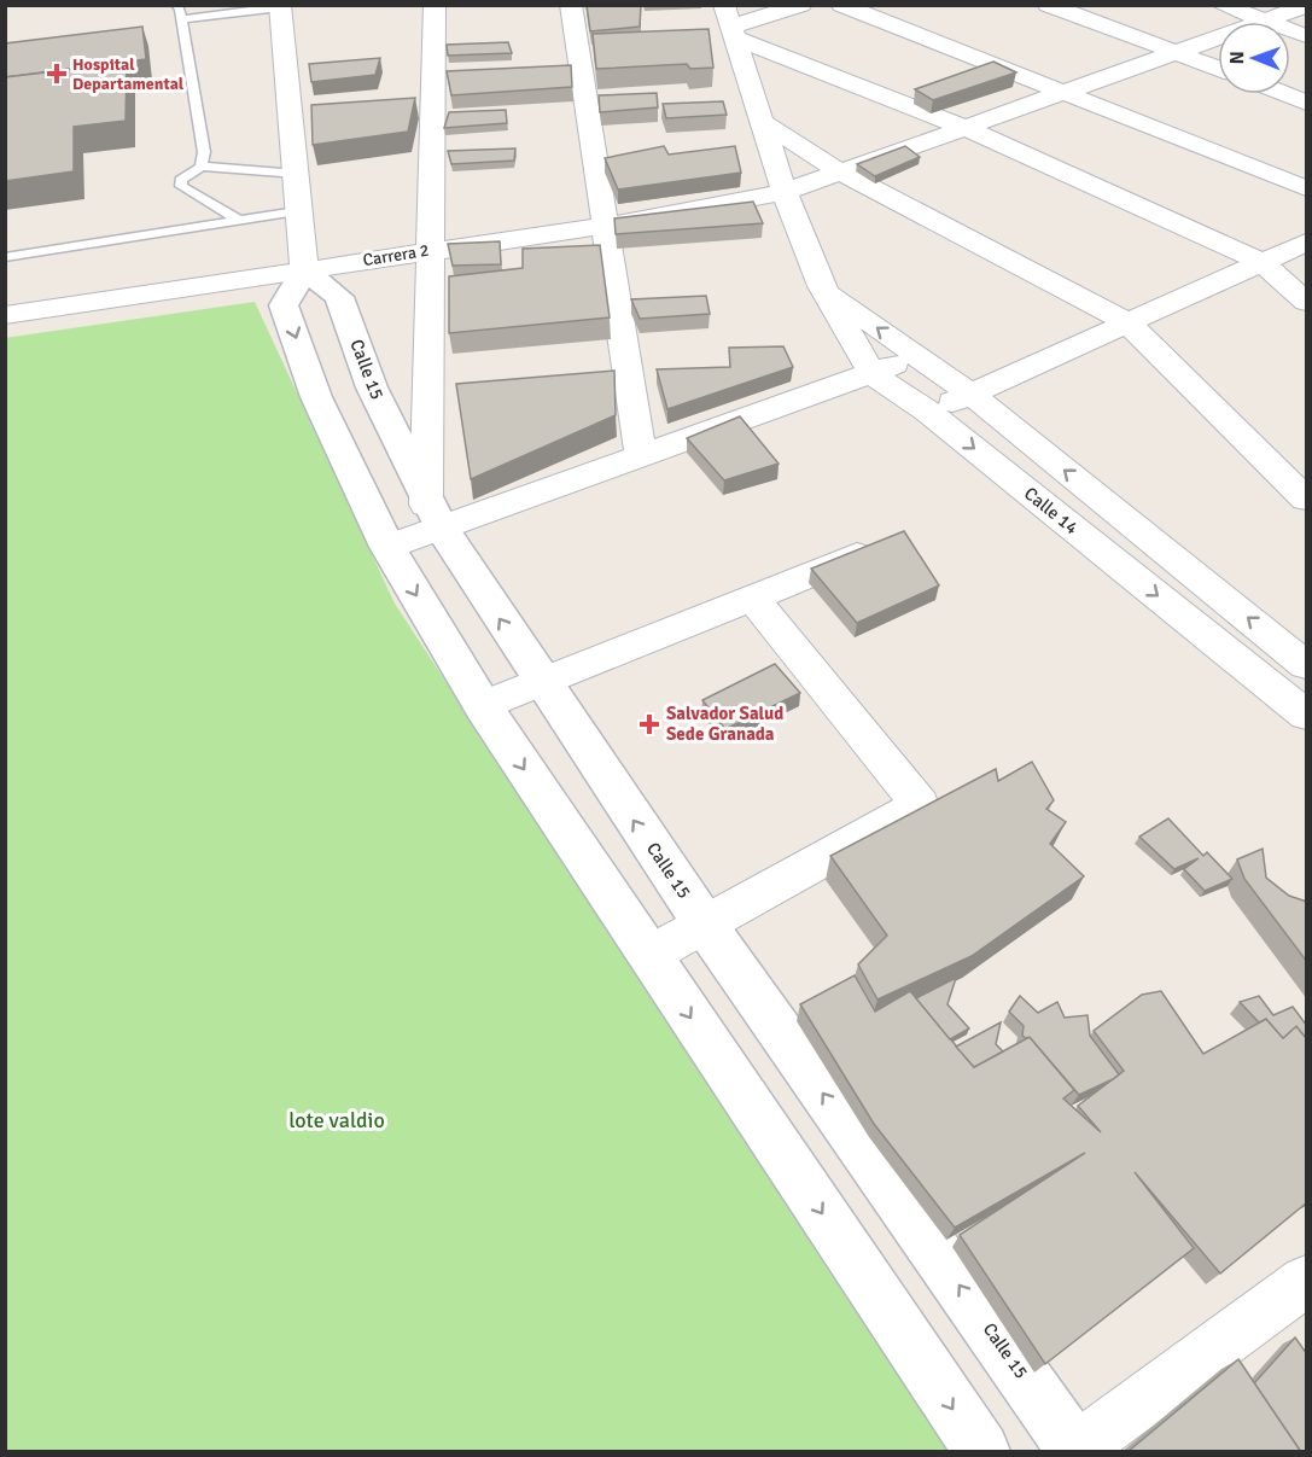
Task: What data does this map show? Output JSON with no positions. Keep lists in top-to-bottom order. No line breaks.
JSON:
{"streets":{"street":["Carrera 2","Calle 15","Calle 14"]},"crossings":[["Carrera 2","Calle 15"],["Carrera 2","Calle 14"]],"parks":["lote valdio"],"places":{"health":["Hospital Departamental","Salvador Salud Sede Granada"]},"north":"left"}
